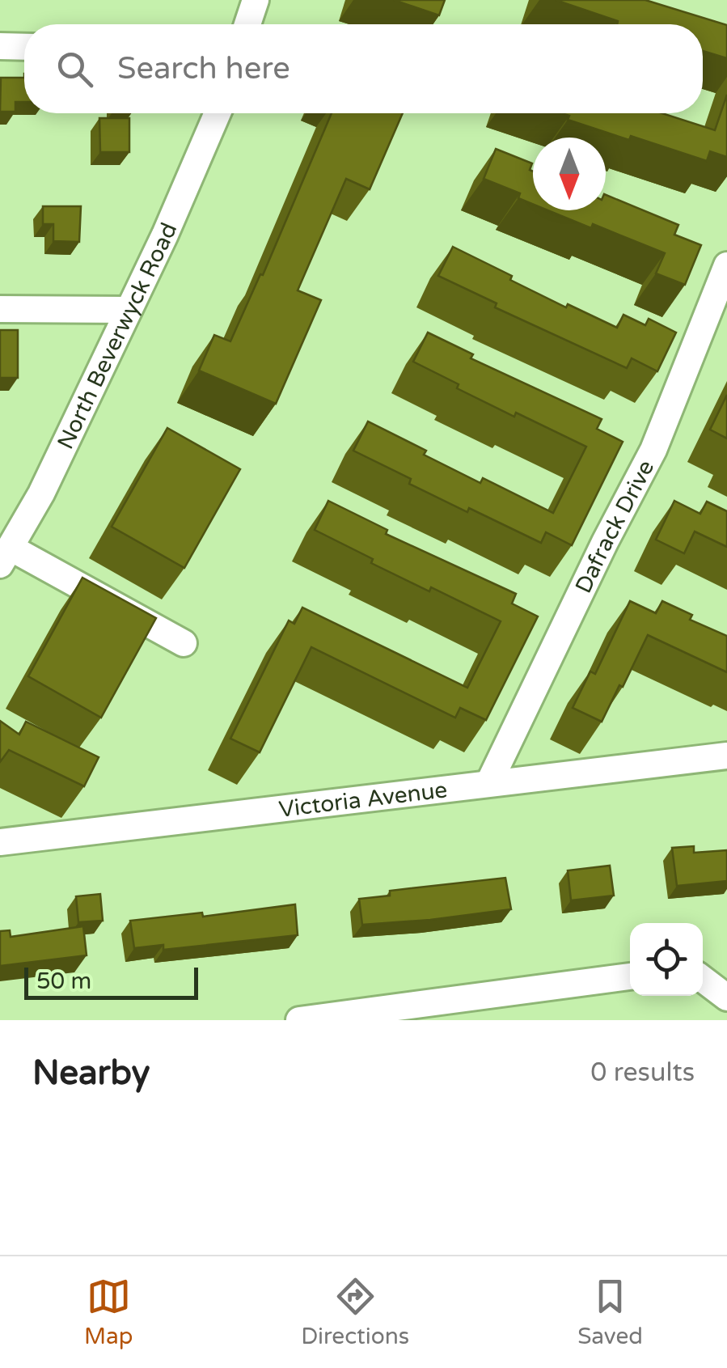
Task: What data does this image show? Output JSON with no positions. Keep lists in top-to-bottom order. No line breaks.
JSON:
{"streets":{"street":["North Beverwyck Road","Dafrack Drive","Victoria Avenue"]},"crossings":[["Dafrack Drive","Victoria Avenue"]],"scale_bar":"50 m","north":"bottom","page":{"search":"Search here","scale":"50 m","heading":["Nearby","0 results"],"nav":["Map","Directions","Saved"]}}
